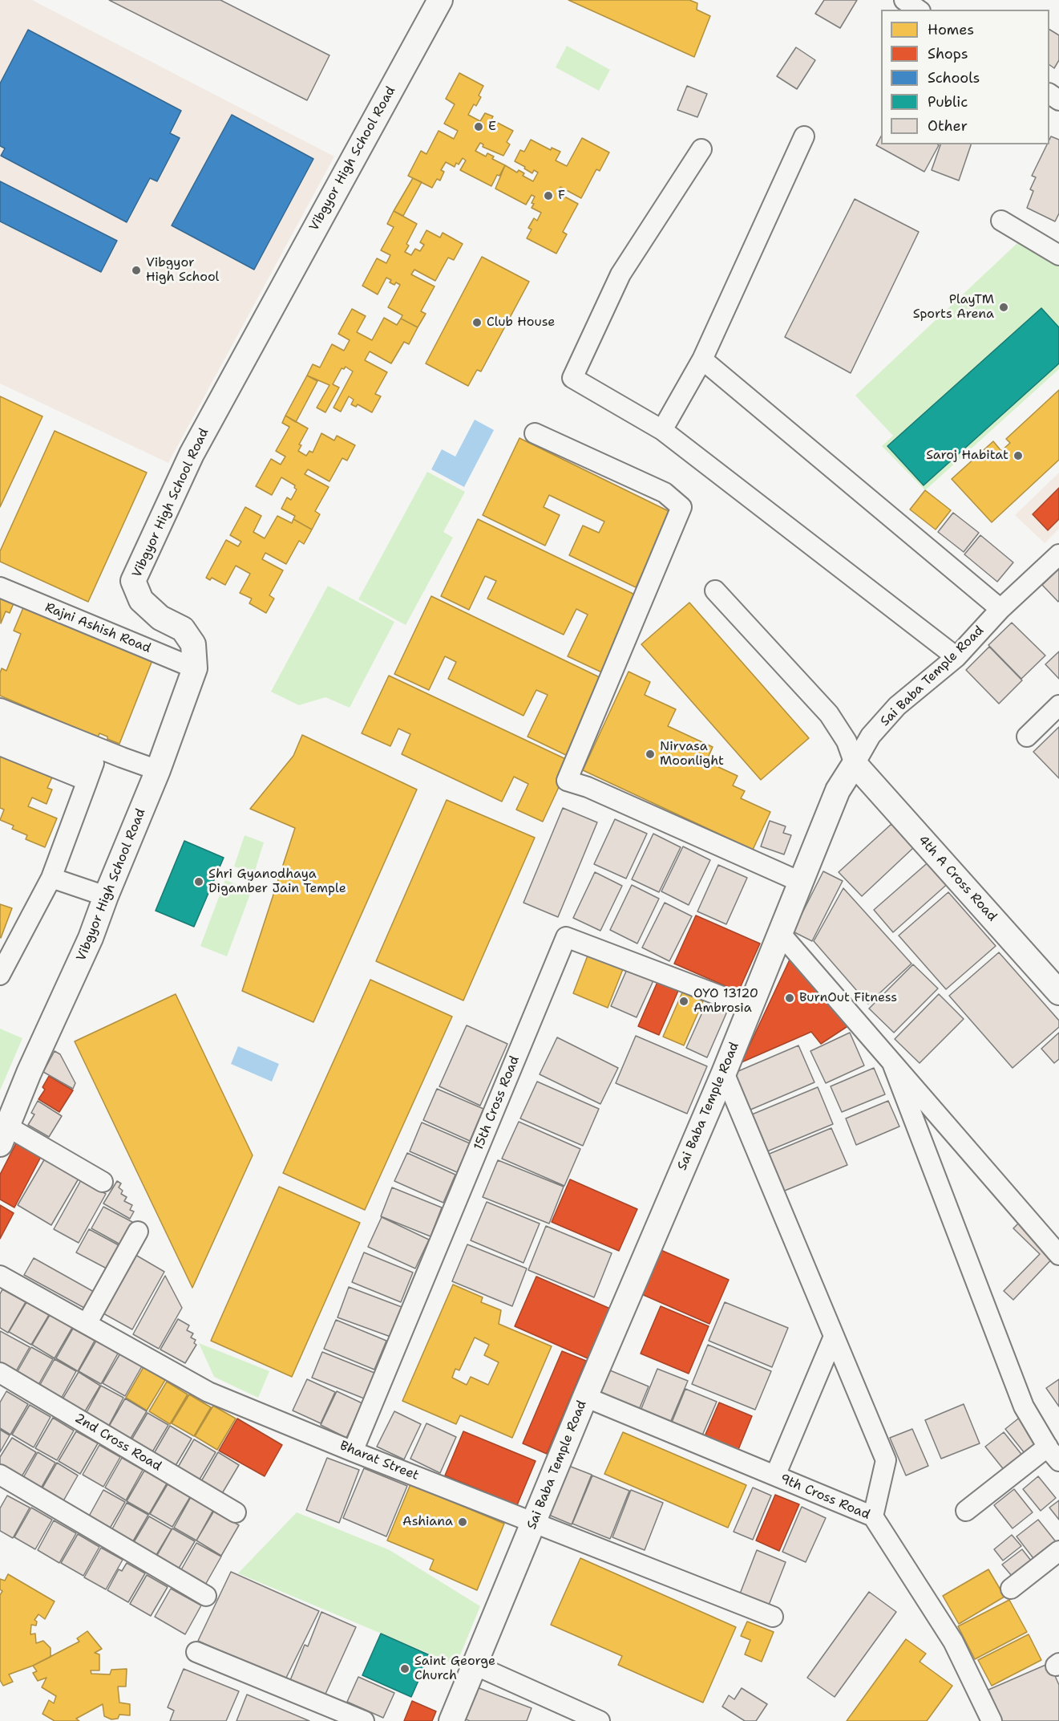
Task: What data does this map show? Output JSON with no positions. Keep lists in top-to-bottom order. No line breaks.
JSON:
{"streets":{"street":["Vibgyor High School Road","Rajni Ashish Road","Sai Baba Temple Road","4th A Cross Road","15th Cross Road","2nd Cross Road","Bharat Street","9th Cross Road"]},"crossings":[["Vibgyor High School Road","Rajni Ashish Road"],["Sai Baba Temple Road","4th A Cross Road"],["Sai Baba Temple Road","15th Cross Road"],["Sai Baba Temple Road","Bharat Street"],["Sai Baba Temple Road","9th Cross Road"],["15th Cross Road","Bharat Street"]],"places":["E","F","Vibgyor High School","PlayTM Sports Arena","Club House","Saroj Habitat","Nirvasa Moonlight","Shri Gyanodhaya Digamber Jain Temple","BurnOut Fitness","OYO 13120 Ambrosia","Ashiana","Saint George Church"],"legend":["Homes","Shops","Schools","Public","Other"]}
